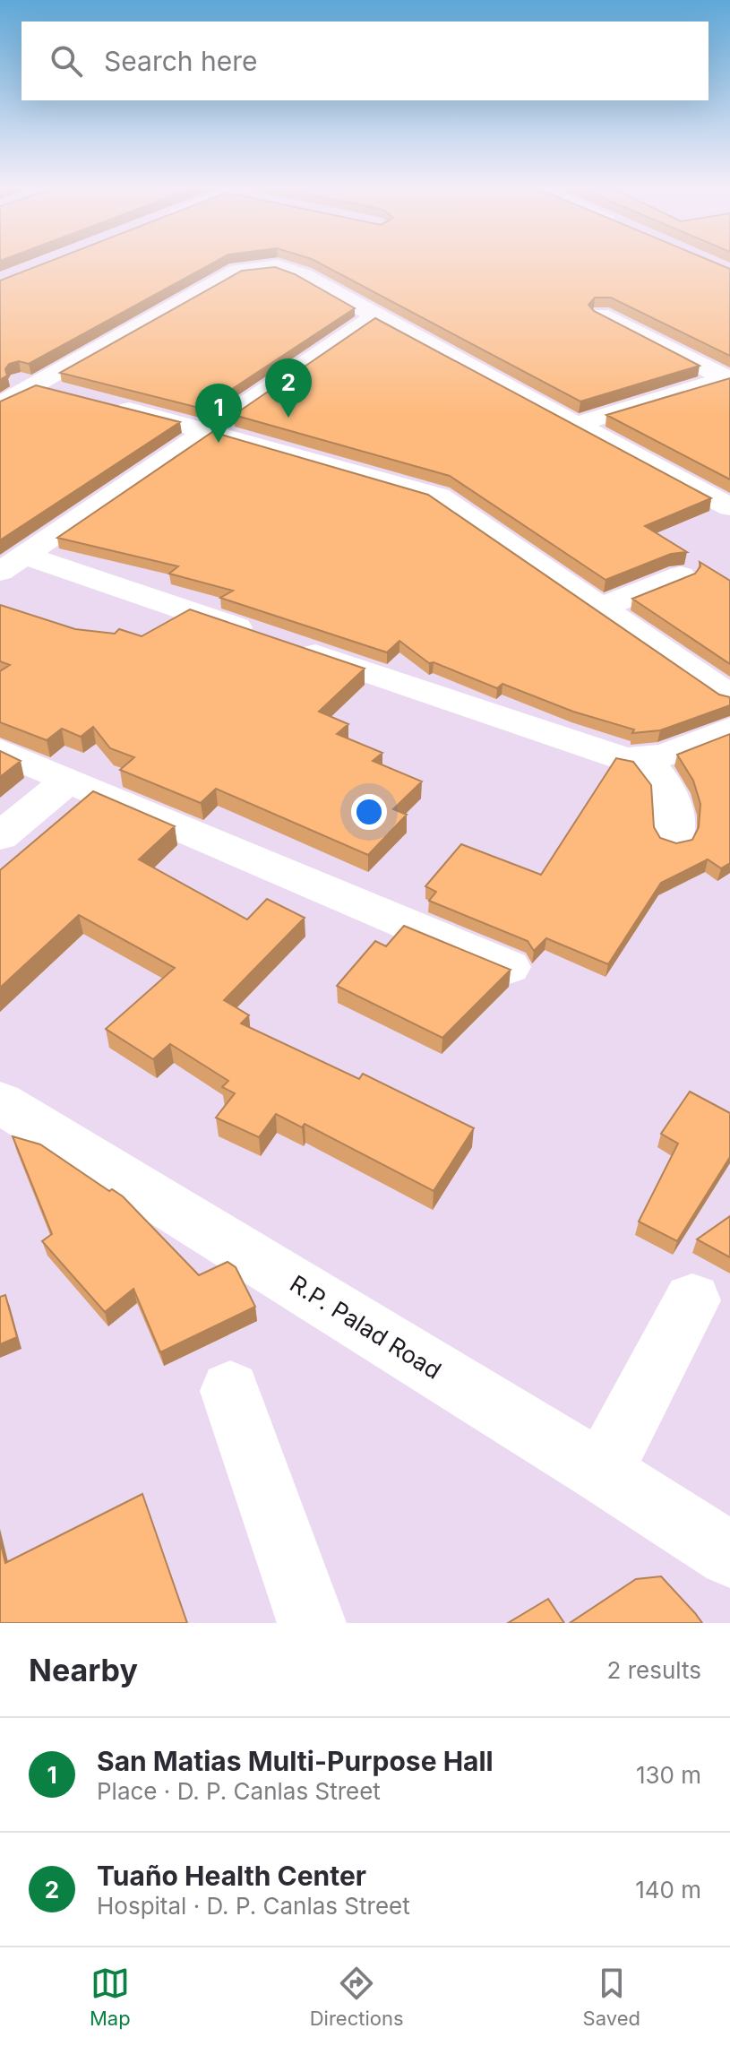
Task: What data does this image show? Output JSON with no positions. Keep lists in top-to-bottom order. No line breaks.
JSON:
{"streets":{"street":["R.P. Palad Road"]},"page":{"search":"Search here","pins":["2","1"],"heading":["Nearby","2 results"],"list":[{"mark":"1","name":"San Matias Multi-Purpose Hall","note":"Place · D. P. Canlas Street","value":"130 m"},{"mark":"2","name":"Tuaño Health Center","note":"Hospital · D. P. Canlas Street","value":"140 m"}],"nav":["Map","Directions","Saved"]}}
